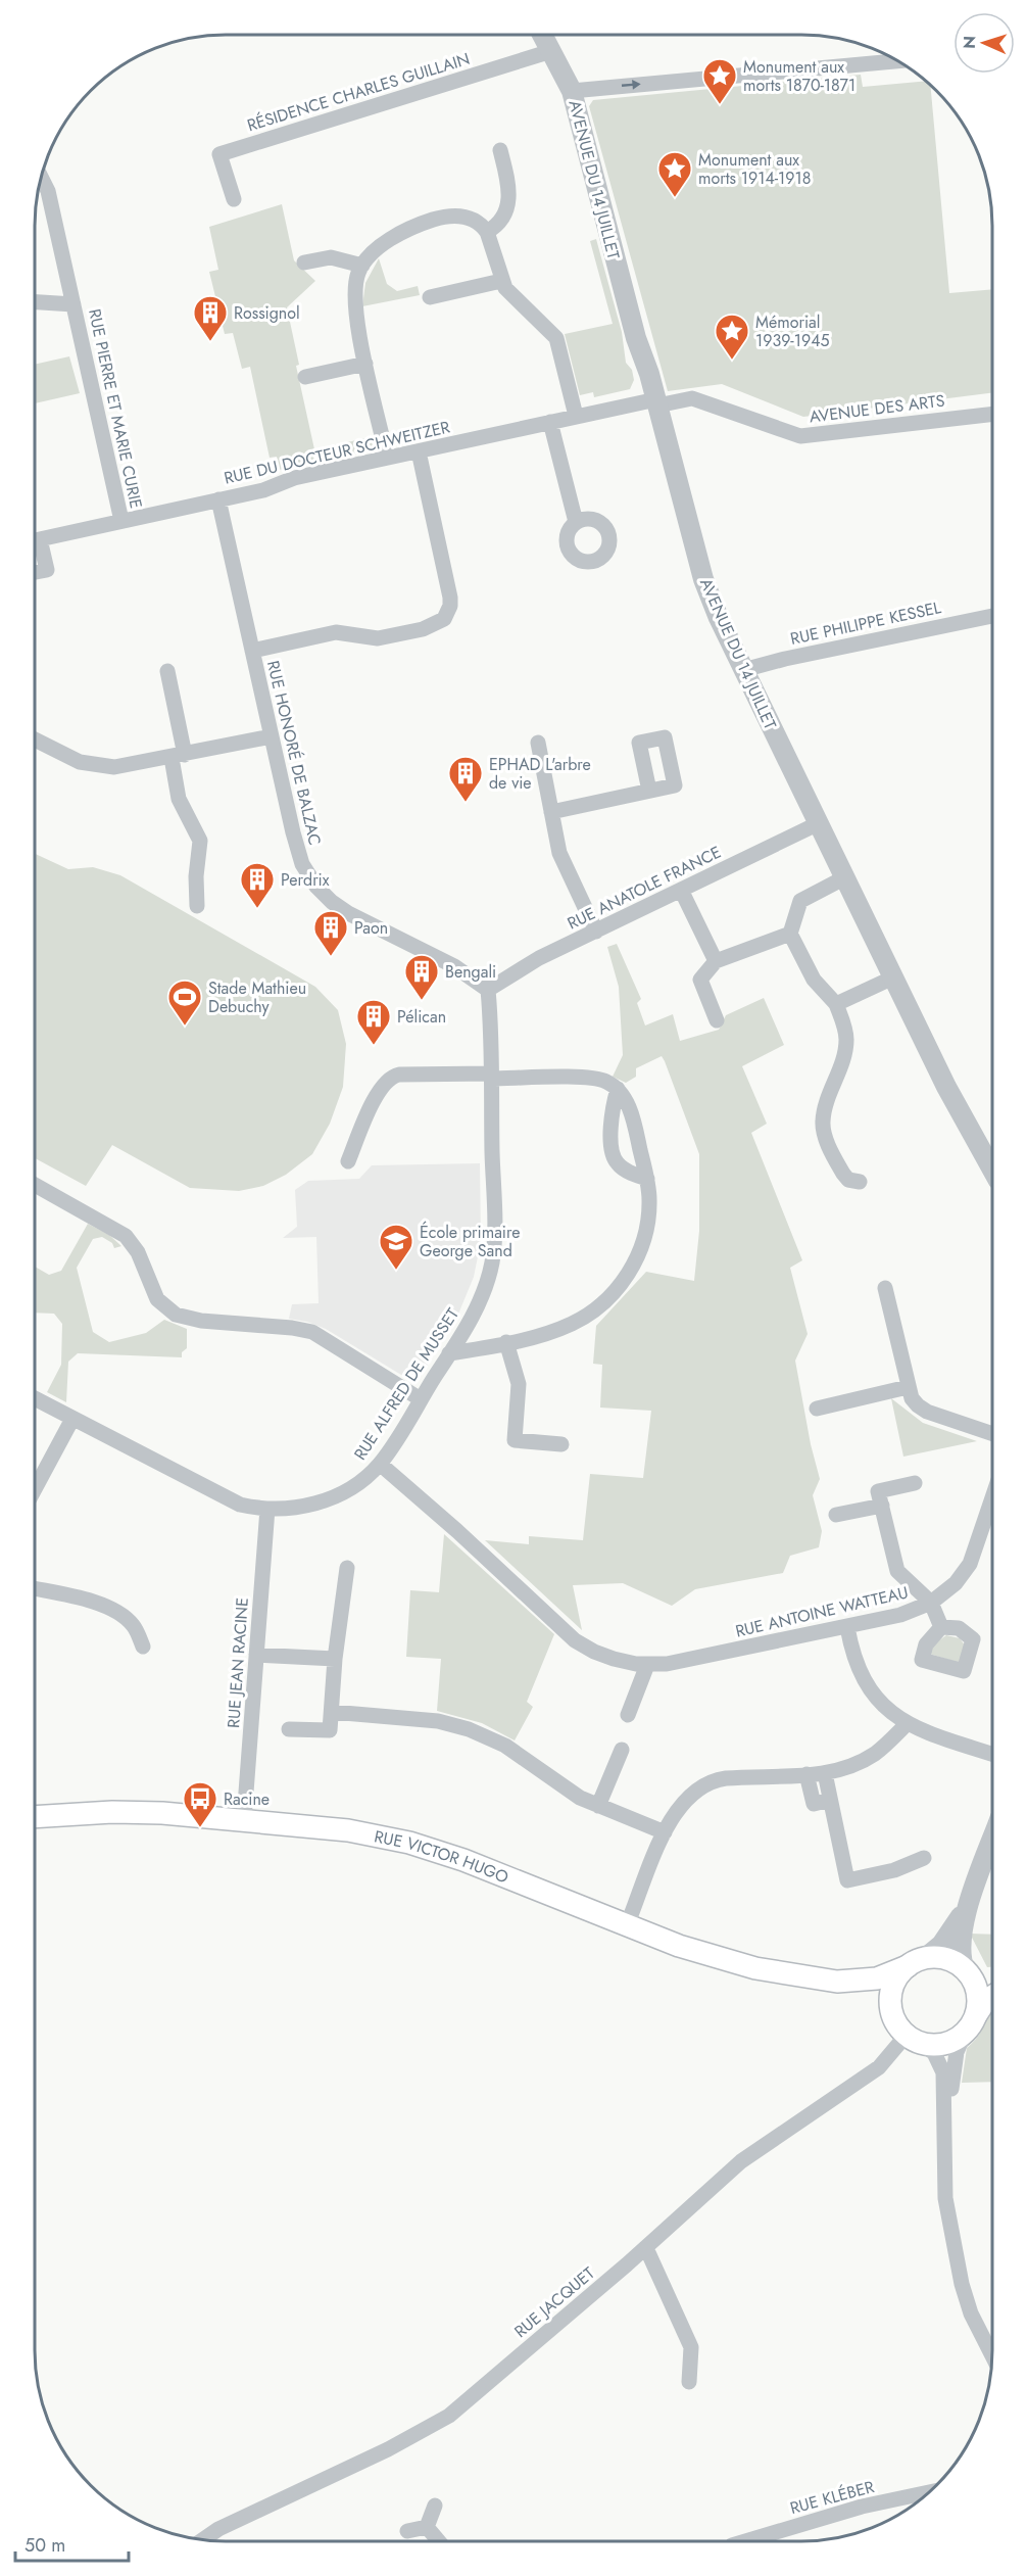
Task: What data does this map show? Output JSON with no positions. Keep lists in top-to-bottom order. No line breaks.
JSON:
{"streets":{"main road":["RUE VICTOR HUGO"],"street":["RÉSIDENCE CHARLES GUILLAIN","AVENUE DU 14 JUILLET","RUE PIERRE ET MARIE CURIE","AVENUE DES ARTS","RUE DU DOCTEUR SCHWEITZER","RUE PHILIPPE KESSEL","RUE HONORÉ DE BALZAC","RUE ANATOLE FRANCE","RUE ALFRED DE MUSSET","RUE ANTOINE WATTEAU","RUE JEAN RACINE","RUE JACQUET","RUE KLÉBER"]},"crossings":[["RÉSIDENCE CHARLES GUILLAIN","AVENUE DU 14 JUILLET"],["AVENUE DU 14 JUILLET","AVENUE DES ARTS"],["AVENUE DU 14 JUILLET","RUE DU DOCTEUR SCHWEITZER"],["AVENUE DU 14 JUILLET","RUE PHILIPPE KESSEL"],["AVENUE DU 14 JUILLET","RUE ANATOLE FRANCE"],["RUE PIERRE ET MARIE CURIE","RUE DU DOCTEUR SCHWEITZER"],["AVENUE DES ARTS","RUE DU DOCTEUR SCHWEITZER"],["RUE DU DOCTEUR SCHWEITZER","RUE HONORÉ DE BALZAC"],["RUE HONORÉ DE BALZAC","RUE ANATOLE FRANCE"],["RUE HONORÉ DE BALZAC","RUE ALFRED DE MUSSET"],["RUE ANATOLE FRANCE","RUE ALFRED DE MUSSET"],["RUE ALFRED DE MUSSET","RUE ANTOINE WATTEAU"],["RUE ALFRED DE MUSSET","RUE JEAN RACINE"],["RUE JEAN RACINE","RUE VICTOR HUGO"],["RUE VICTOR HUGO","RUE JACQUET"]],"places":{"place":["Monument aux morts 1870-1871","Monument aux morts 1914-1918","Mémorial 1939-1945"],"building":["Rossignol","EPHAD L'arbre de vie","Perdrix","Paon","Bengali","Pélican"],"sports":["Stade Mathieu Debuchy"],"school or university":["École primaire George Sand"],"bus stop":["Racine"]},"scale_bar":"50 m","north":"left"}
